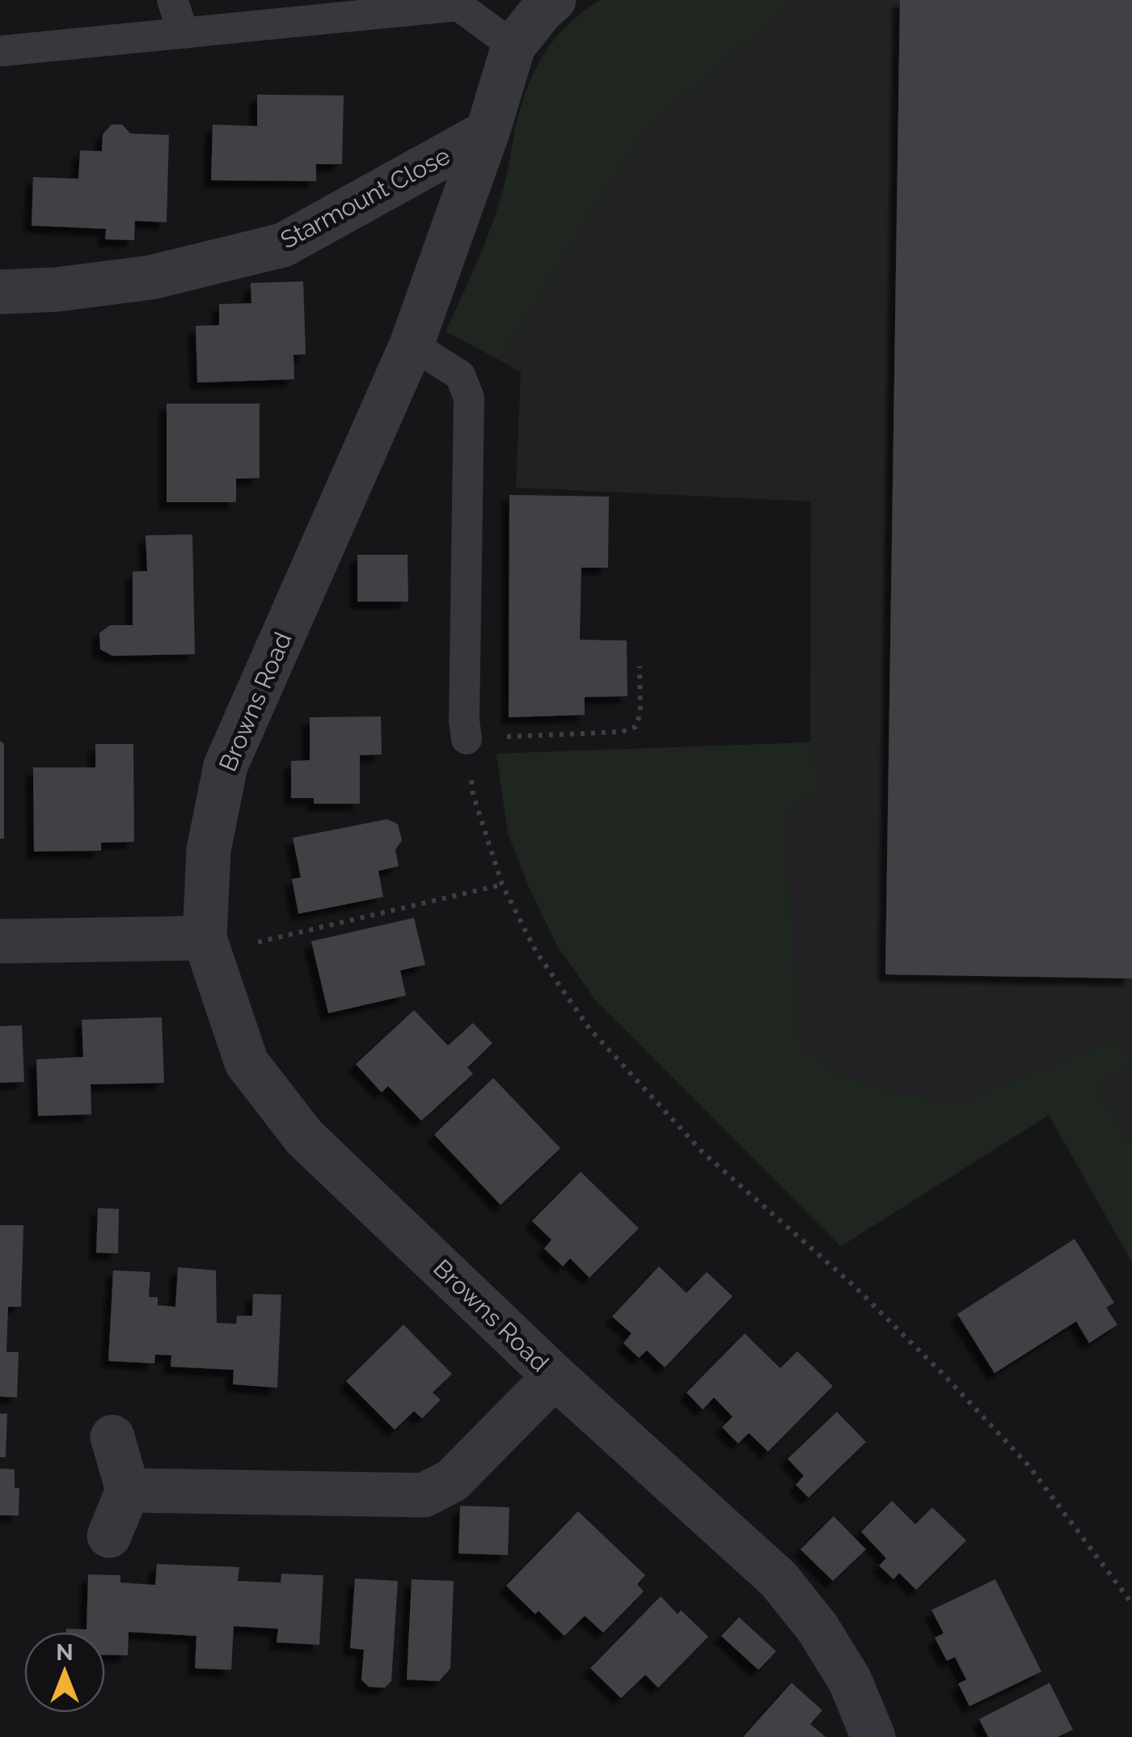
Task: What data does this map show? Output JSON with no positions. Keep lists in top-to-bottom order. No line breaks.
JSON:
{"streets":{"street":["Starmount Close","Browns Road"]},"crossings":[["Starmount Close","Browns Road"]],"north":"top"}
